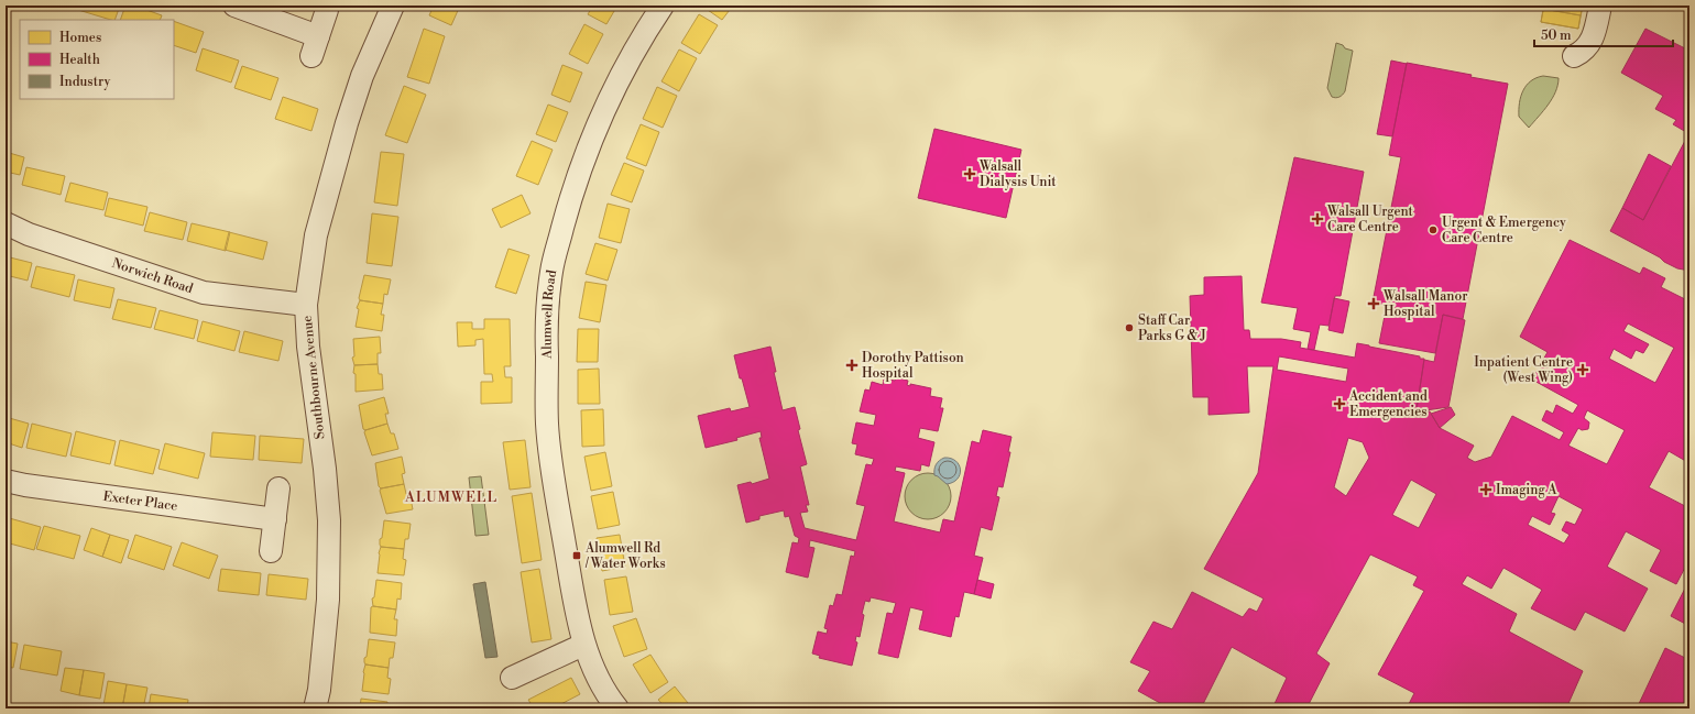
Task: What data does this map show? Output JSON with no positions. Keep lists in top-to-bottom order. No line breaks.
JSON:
{"streets":{"street":["Norwich Road","Alumwell Road","Southbourne Avenue","Exeter Place"]},"crossings":[["Norwich Road","Southbourne Avenue"]],"districts":["ALUMWELL"],"places":{"health":["Walsall Dialysis Unit","Walsall Urgent Care Centre","Walsall Manor Hospital","Dorothy Pattison Hospital","Inpatient Centre (West Wing)","Accident and Emergencies","Imaging A"],"other":["Urgent & Emergency Care Centre","Staff Car Parks G & J"],"transit":["Alumwell Rd / Water Works"]},"legend":["Homes","Health","Industry"],"scale_bar":"50 m"}
